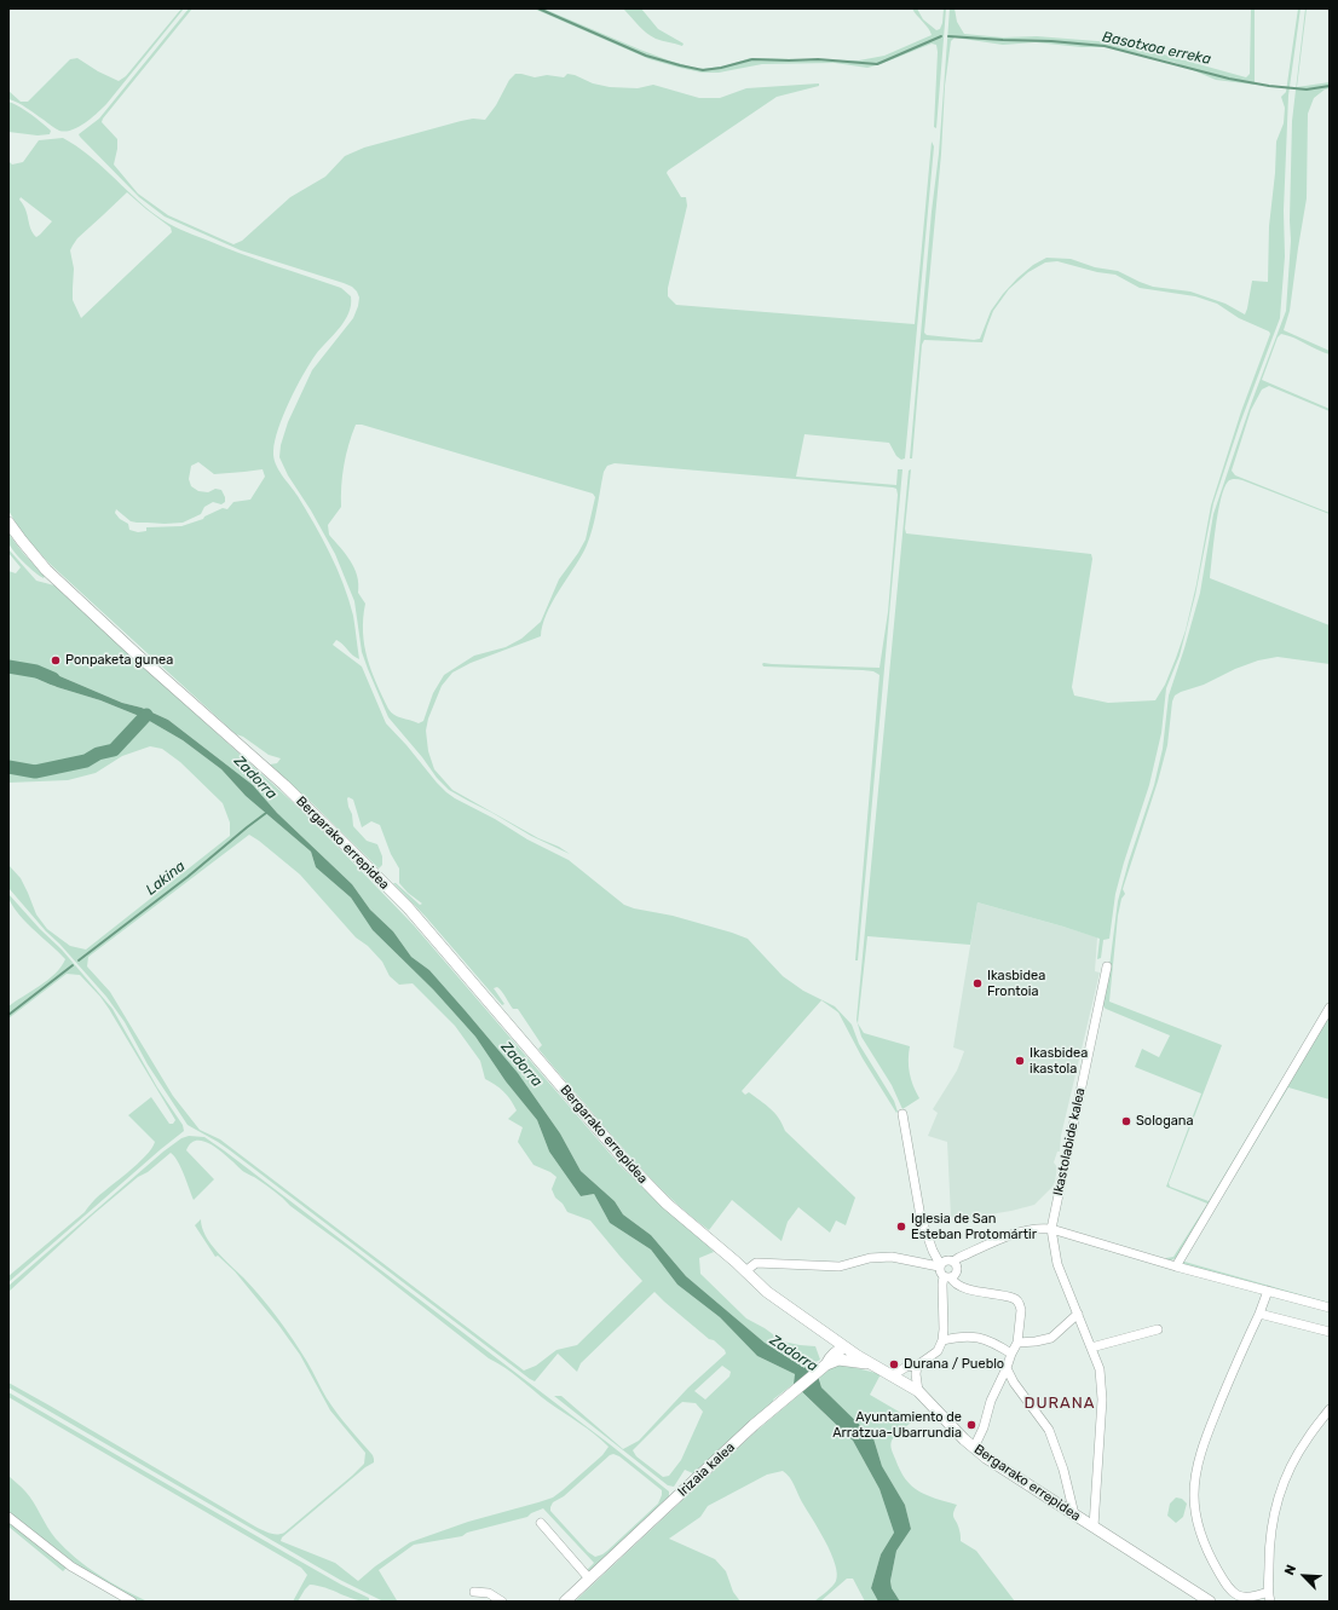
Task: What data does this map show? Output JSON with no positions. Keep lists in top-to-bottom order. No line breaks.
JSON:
{"streets":{"street":["Bergarako errepidea","Ikastolabide kalea","Irizaia kalea"]},"crossings":[["Bergarako errepidea","Ikastolabide kalea"],["Bergarako errepidea","Irizaia kalea"]],"districts":["DURANA"],"water":["Basotxoa erreka","Zadorra","Lakina"],"places":["Ponpaketa gunea","Ikasbidea Frontoia","Ikasbidea ikastola","Sologana","Iglesia de San Esteban Protomártir","Durana / Pueblo","Ayuntamiento de Arratzua-Ubarrundia"],"north":"top left"}
